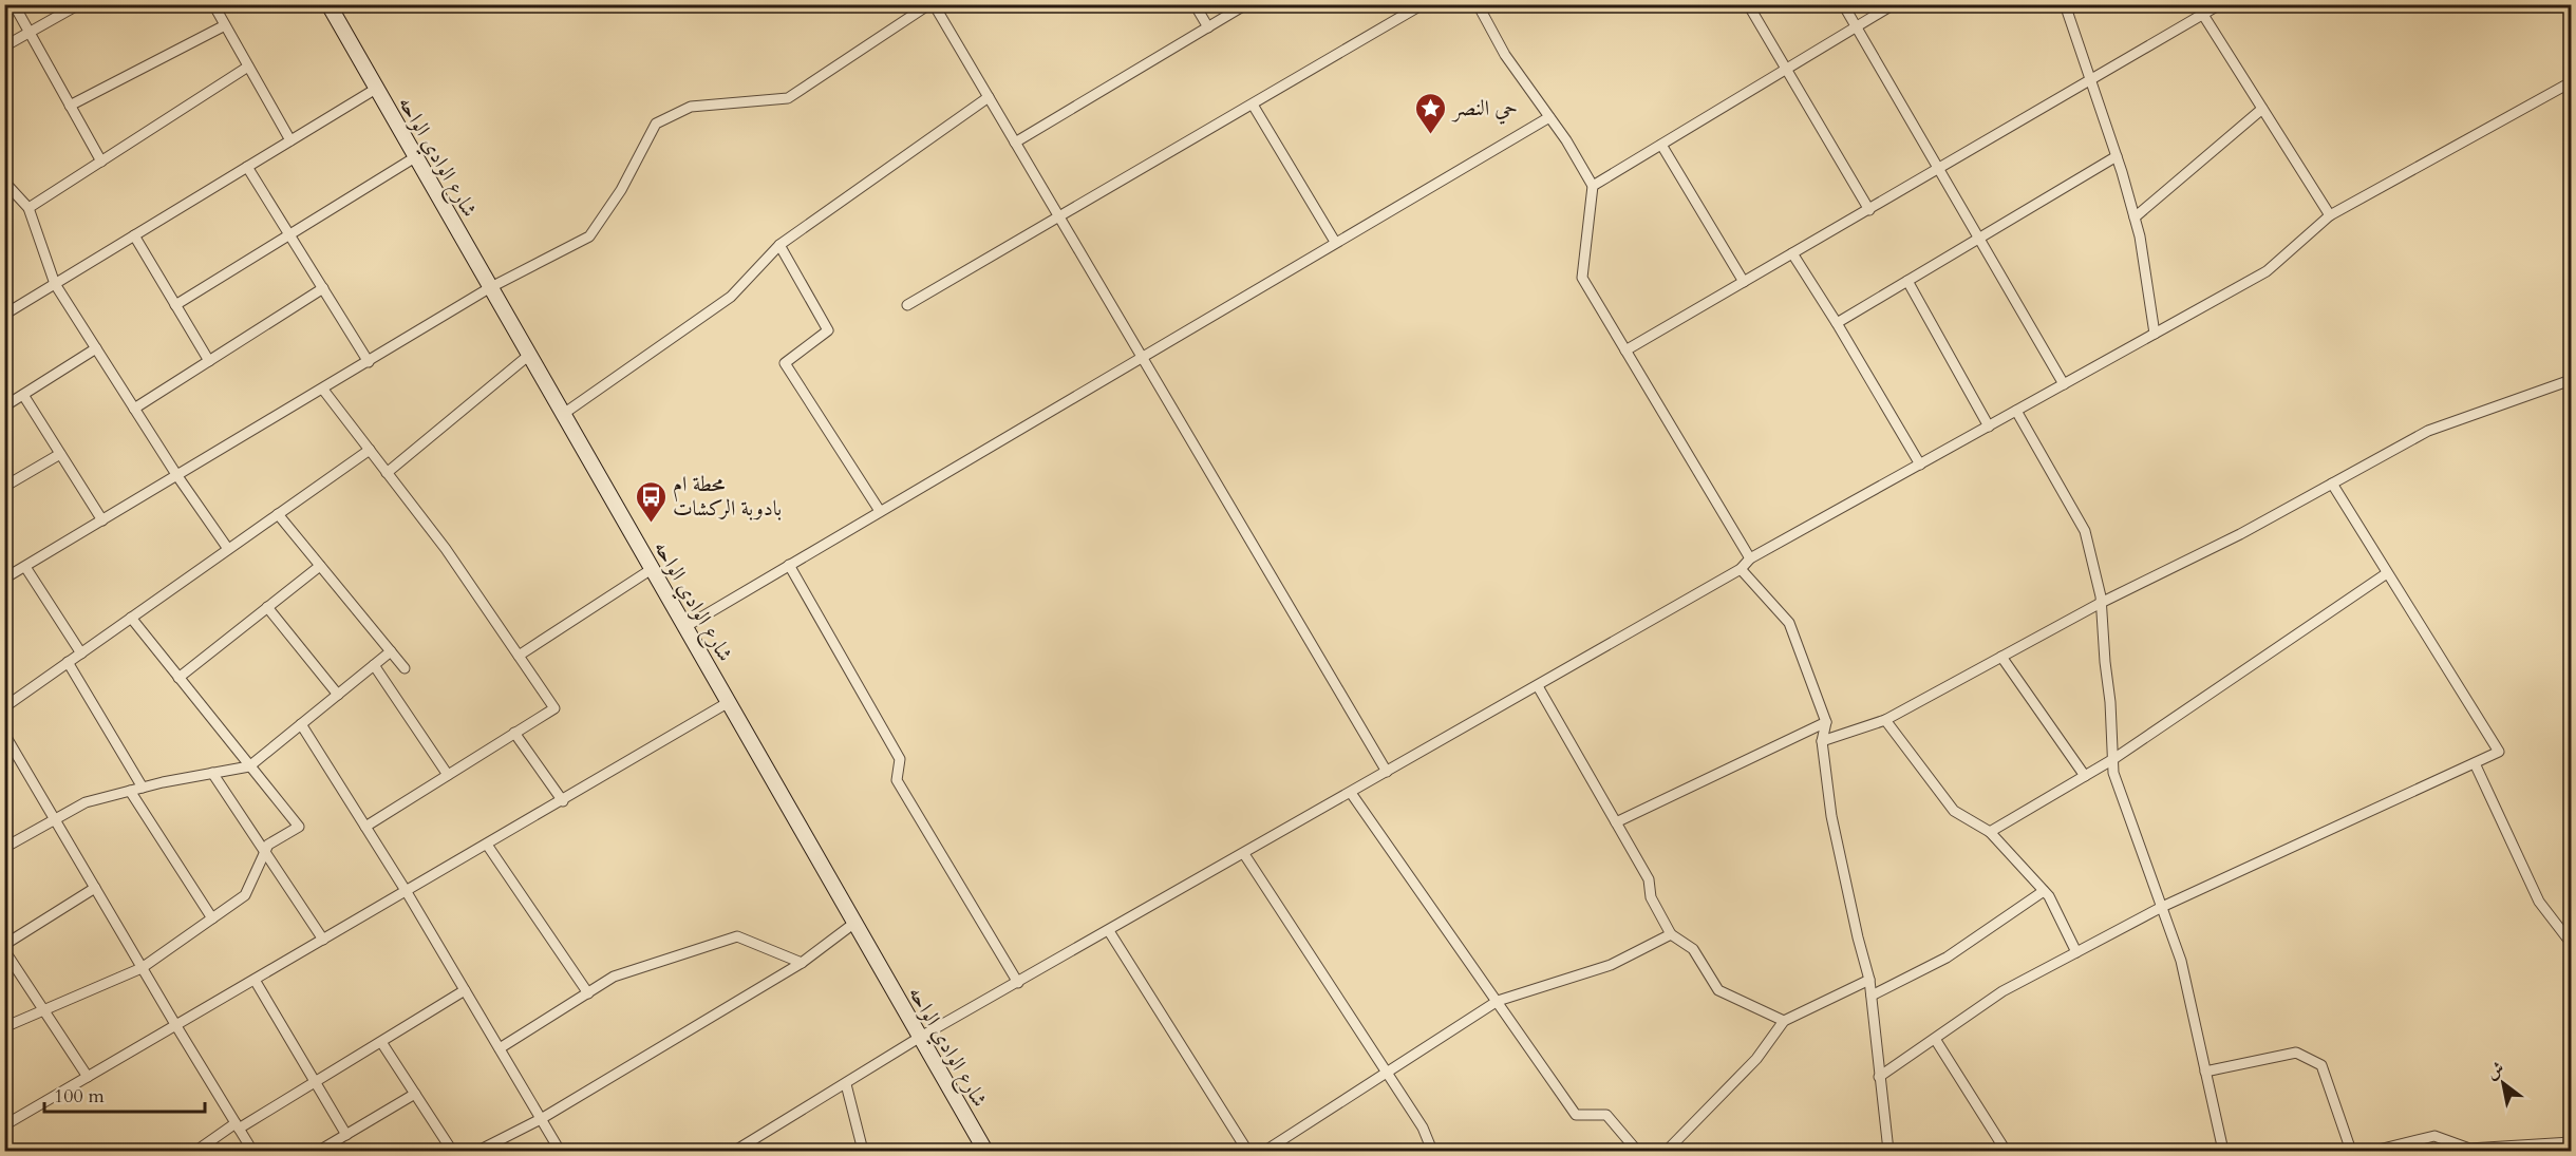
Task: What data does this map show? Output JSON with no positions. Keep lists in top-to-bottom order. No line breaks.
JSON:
{"streets":{"main road":["شارع الوادي الواحه"]},"places":{"place":["حي النصر"],"bus stop":["محطة ام بادوبة الركشات"]},"scale_bar":"100 m","north":"top left"}
